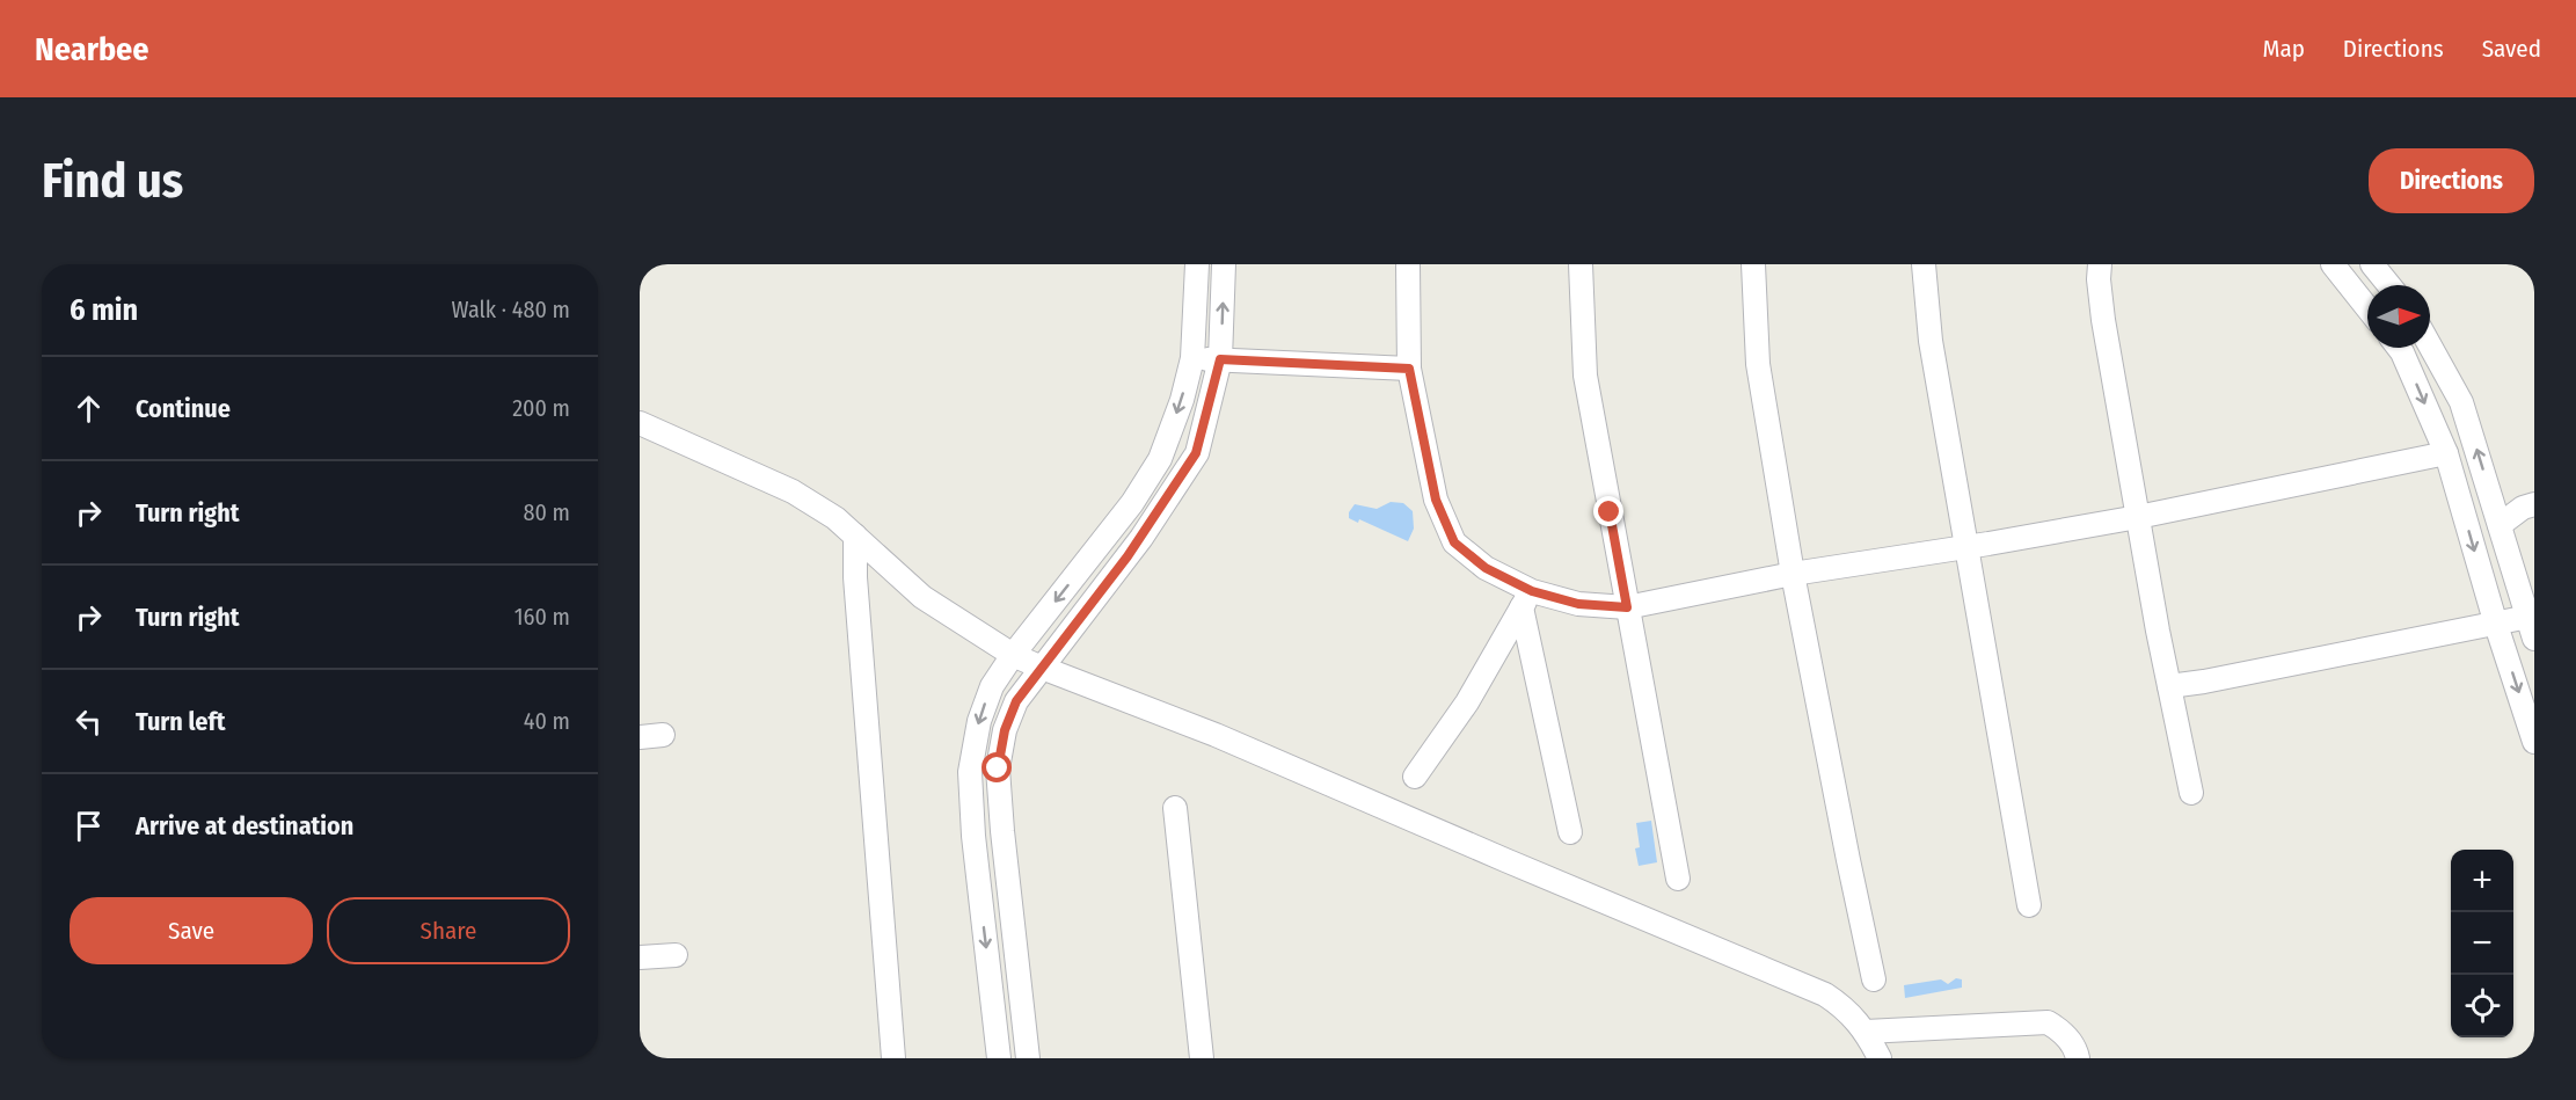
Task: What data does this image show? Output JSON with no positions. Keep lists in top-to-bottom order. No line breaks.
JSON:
{"north":"right","page":{"header":"Nearbee","nav":["Map","Directions","Saved"],"buttons":["Directions",["Save","Share"]],"title":"Find us","heading":["6 min","Walk · 480 m"],"list":[["Continue","200 m"],["Turn right","80 m"],["Turn right","160 m"],["Turn left","40 m"],"Arrive at destination"],"map_buttons":["+","−"]}}
